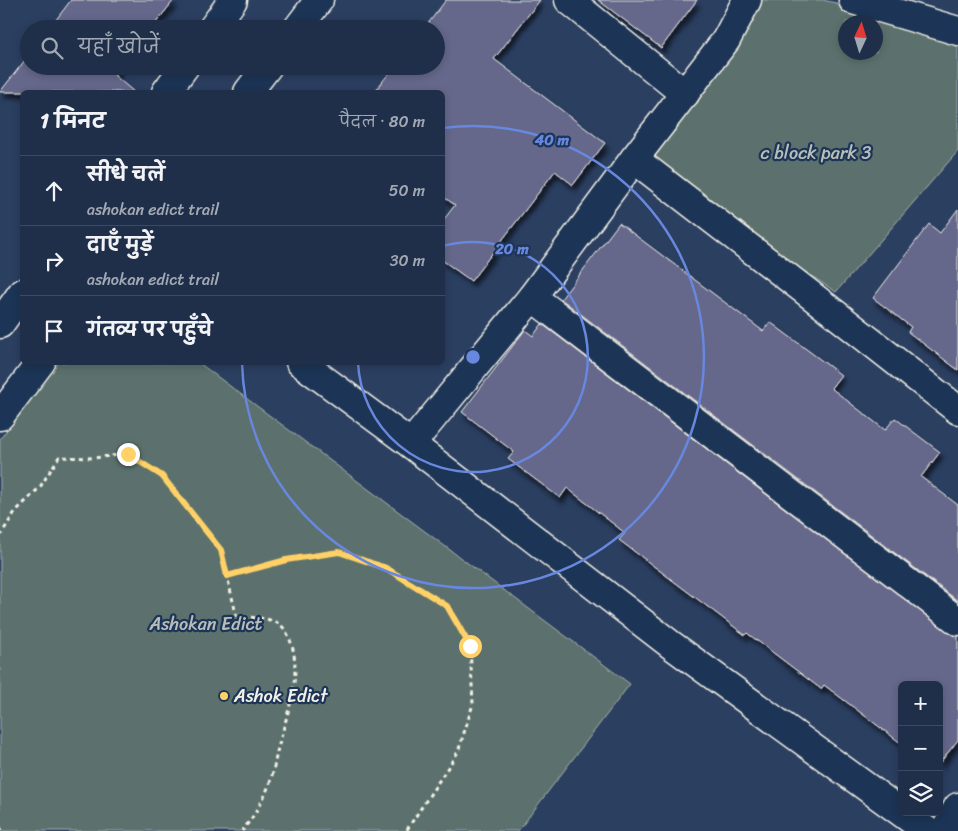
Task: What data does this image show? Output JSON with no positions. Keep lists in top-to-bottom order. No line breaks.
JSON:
{"parks":["c block park 3","Ashokan Edict"],"places":["Ashok Edict"],"north":"top","page":{"search":"यहाँ खोजें","heading":["1 मिनट","पैदल · 80 m"],"list":[["सीधे चलें","ashokan edict trail","50 m"],["दाएँ मुड़ें","ashokan edict trail","30 m"],"गंतव्य पर पहुँचे"],"map_buttons":["+","−"]},"rings":["40 m","20 m"]}
